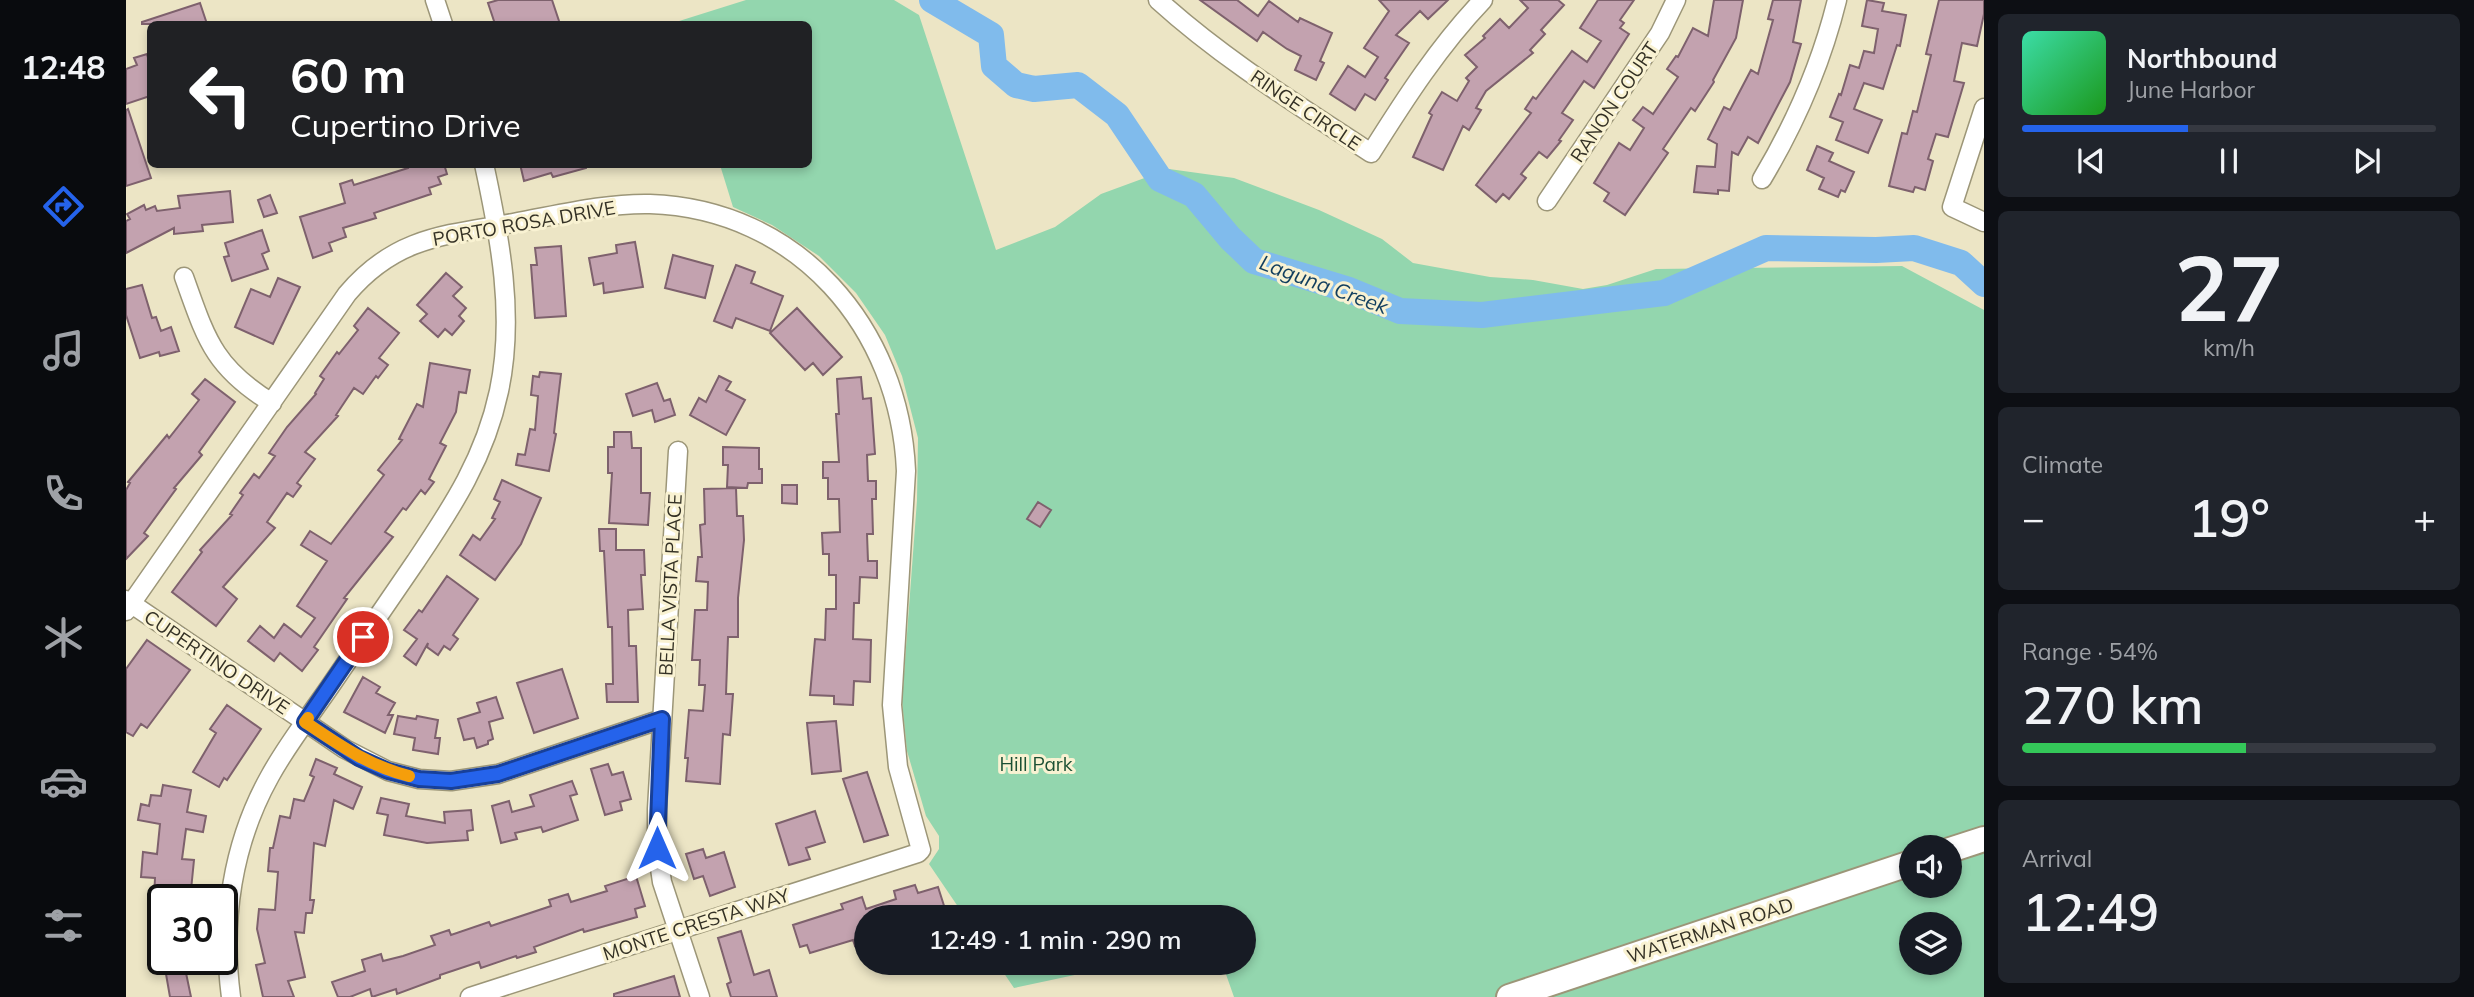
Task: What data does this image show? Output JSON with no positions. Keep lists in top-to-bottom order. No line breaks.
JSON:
{"streets":{"main road":["WATERMAN ROAD"],"street":["RANON COURT","RINGE CIRCLE","PORTO ROSA DRIVE","BELLA VISTA PLACE","CUPERTINO DRIVE","MONTE CRESTA WAY"]},"crossings":[["PORTO ROSA DRIVE","CUPERTINO DRIVE"],["PORTO ROSA DRIVE","MONTE CRESTA WAY"],["BELLA VISTA PLACE","CUPERTINO DRIVE"],["BELLA VISTA PLACE","MONTE CRESTA WAY"]],"water":["Laguna Creek"],"parks":["Hill Park"],"page":{"tabs":"12:48","turn":["60 m","Cupertino Drive"],"song":["Northbound","June Harbor"],"tile":[["27","km/h"],"Climate",["Range · 54%","270 km"],["Arrival","12:49"]],"heat":["−","19°","+"],"limit":"30","trip":"12:49 · 1 min · 290 m"}}
